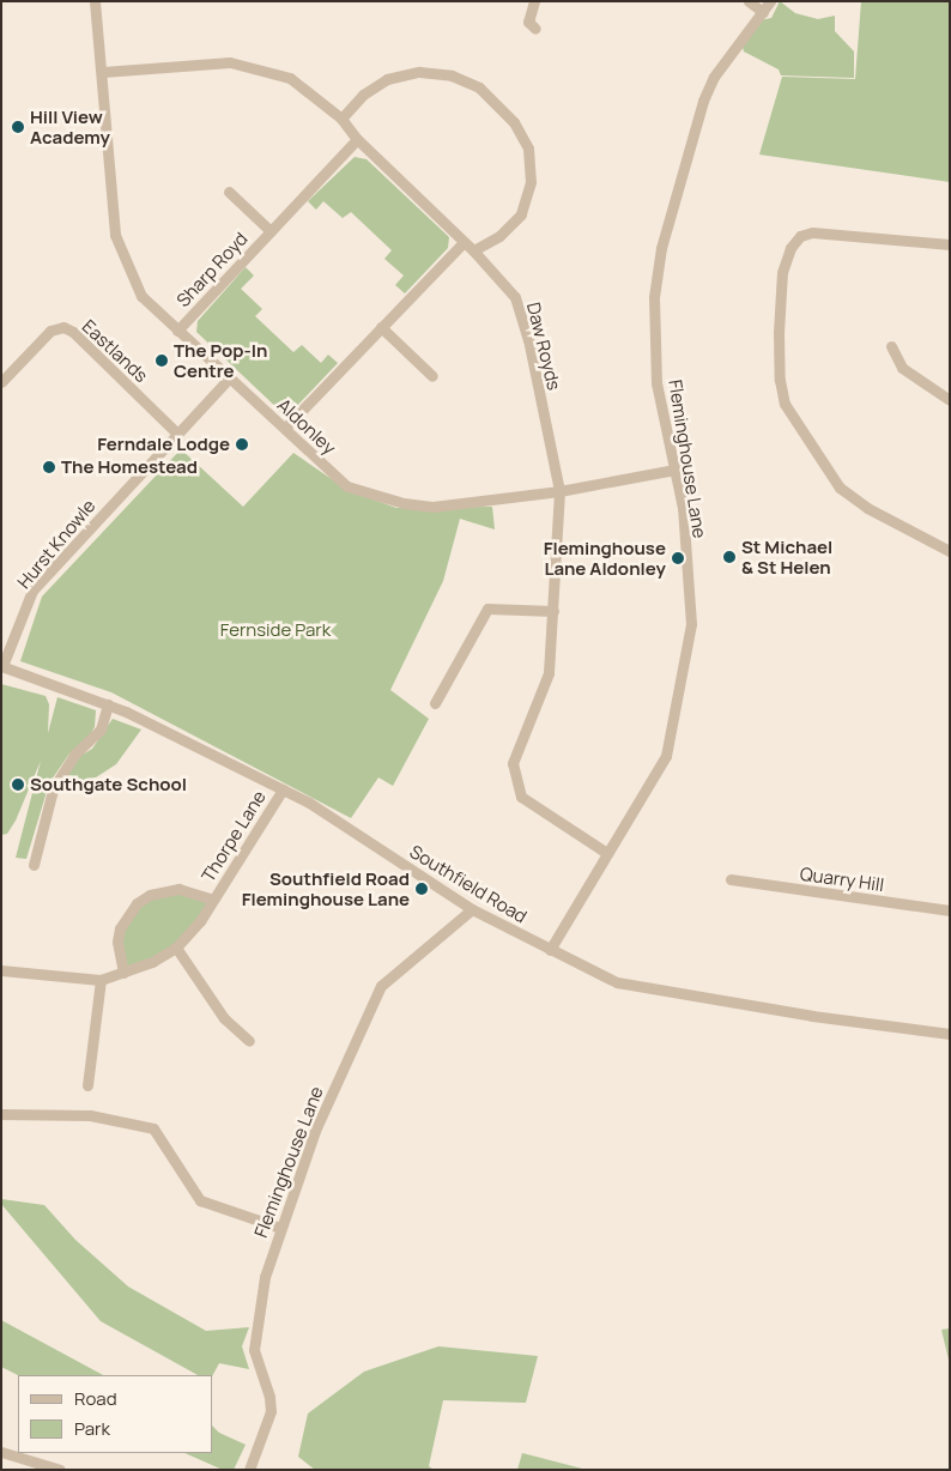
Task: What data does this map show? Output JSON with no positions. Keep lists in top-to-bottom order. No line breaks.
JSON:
{"streets":{"street":["Sharp Royd","Daw Royds","Eastlands","Aldonley","Fleminghouse Lane","Hurst Knowle","Thorpe Lane","Quarry Hill","Southfield Road"]},"crossings":[["Sharp Royd","Daw Royds"],["Sharp Royd","Aldonley"],["Daw Royds","Aldonley"],["Daw Royds","Fleminghouse Lane"],["Eastlands","Hurst Knowle"],["Aldonley","Fleminghouse Lane"],["Aldonley","Hurst Knowle"],["Fleminghouse Lane","Southfield Road"],["Hurst Knowle","Southfield Road"],["Thorpe Lane","Southfield Road"]],"parks":["Fernside Park"],"places":["Hill View Academy","The Pop-In Centre","Ferndale Lodge","The Homestead","St Michael & St Helen","Fleminghouse Lane Aldonley","Southgate School","Southfield Road Fleminghouse Lane"],"legend":["Road","Park"]}
